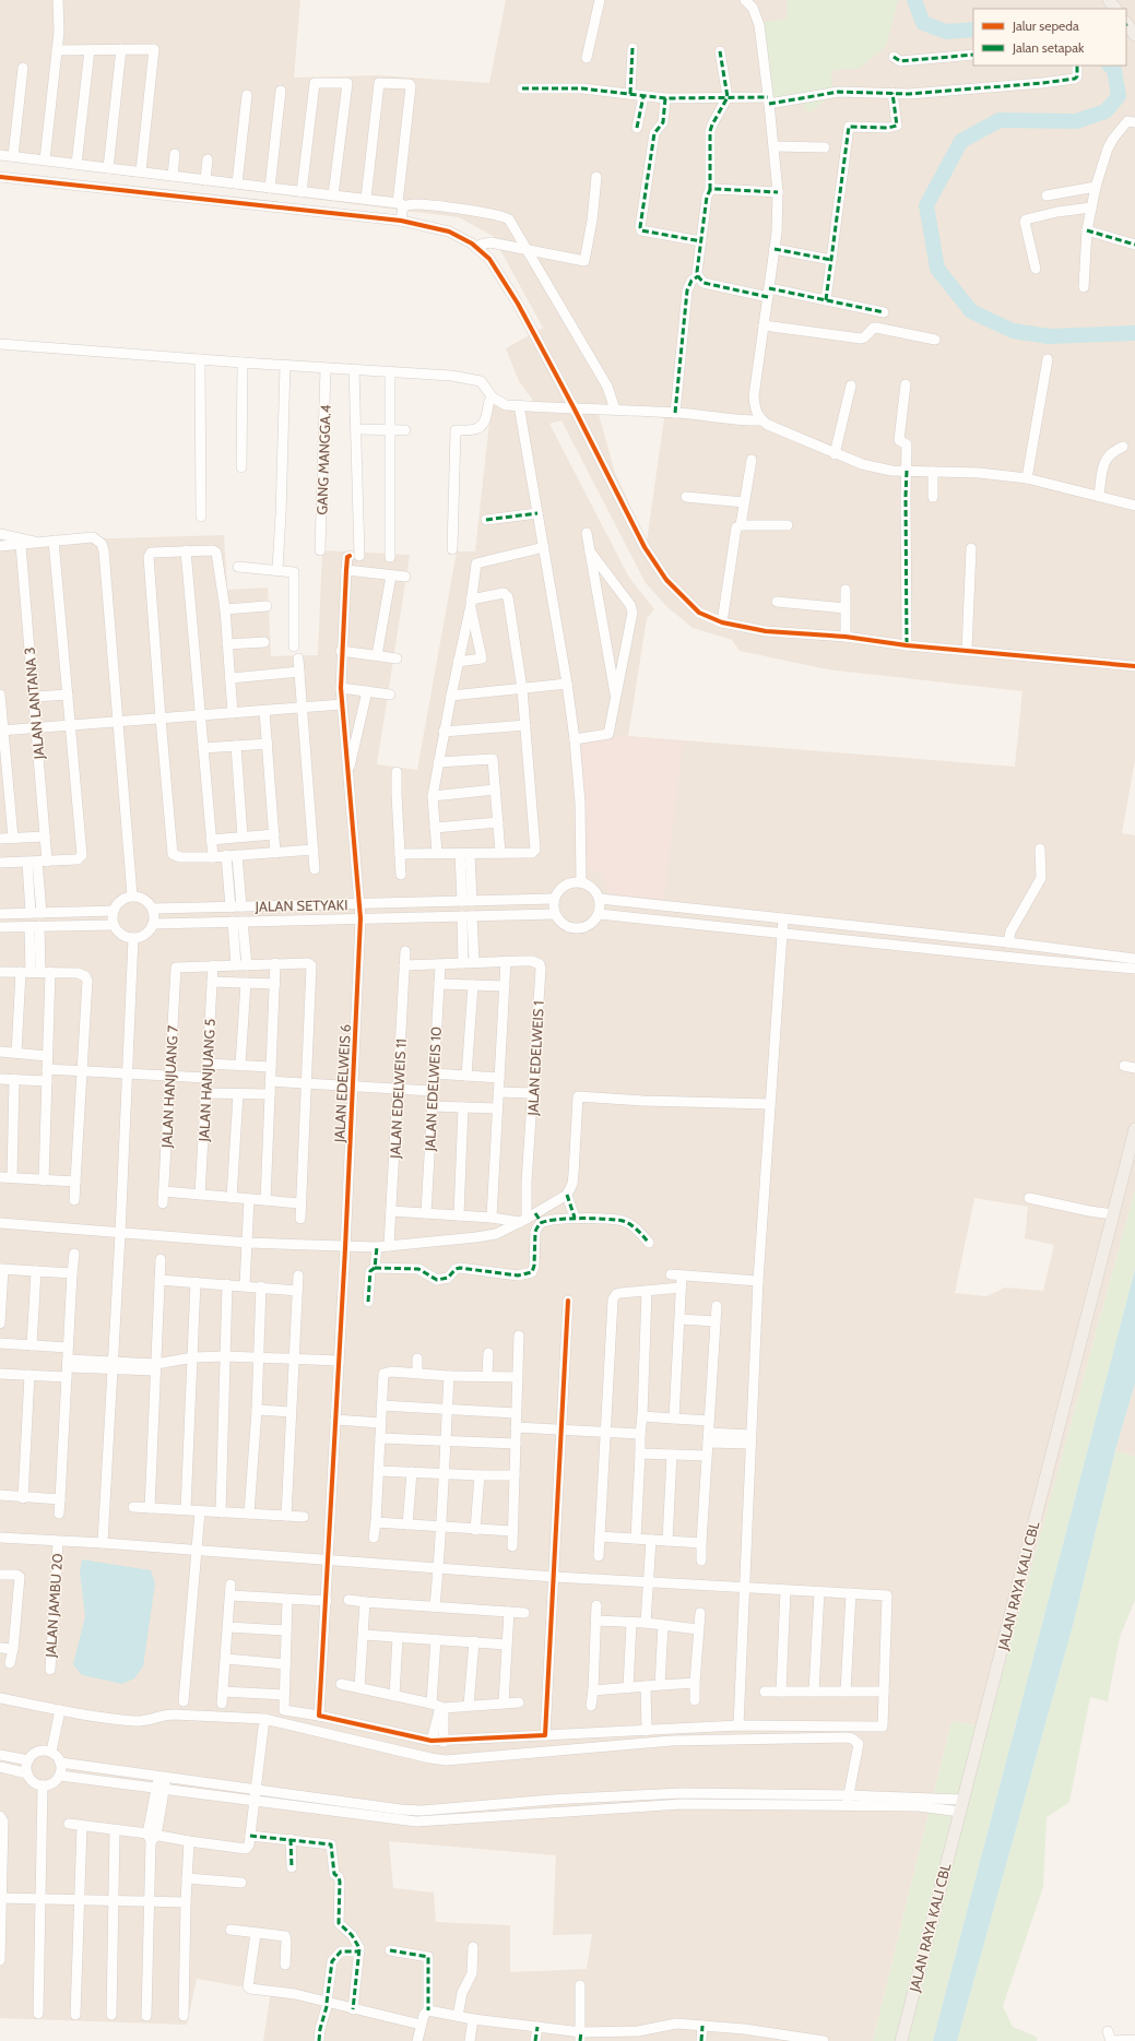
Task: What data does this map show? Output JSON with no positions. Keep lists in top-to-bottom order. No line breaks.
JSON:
{"streets":{"main road":["JALAN RAYA KALI CBL"],"street":["GANG MANGGA.4","JALAN LANTANA 3","JALAN SETYAKI","JALAN EDELWEIS 1","JALAN HANJUANG 5","JALAN EDELWEIS 6","JALAN HANJUANG 7","JALAN EDELWEIS 10","JALAN EDELWEIS 11","JALAN JAMBU 20"]},"crossings":[["JALAN SETYAKI","JALAN EDELWEIS 6"],["JALAN EDELWEIS 1","JALAN EDELWEIS 10"],["JALAN EDELWEIS 1","JALAN EDELWEIS 11"],["JALAN HANJUANG 5","JALAN HANJUANG 7"]],"legend":["Jalur sepeda","Jalan setapak"]}
